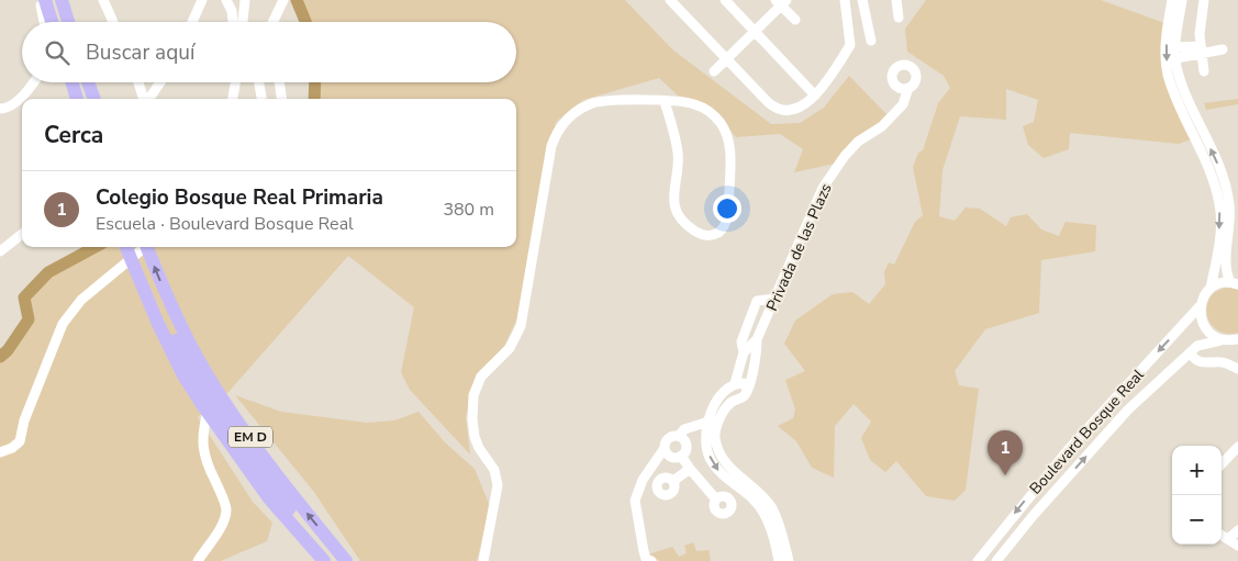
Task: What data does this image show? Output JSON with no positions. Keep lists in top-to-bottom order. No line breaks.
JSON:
{"streets":{"highway":["EM D"],"street":["Privada de las Plazs","Boulevard Bosque Real"]},"page":{"search":"Buscar aquí","heading":"Cerca","list":[{"mark":"1","name":"Colegio Bosque Real Primaria","note":"Escuela · Boulevard Bosque Real","value":"380 m"}],"pins":"1","map_buttons":["+","−"]}}
